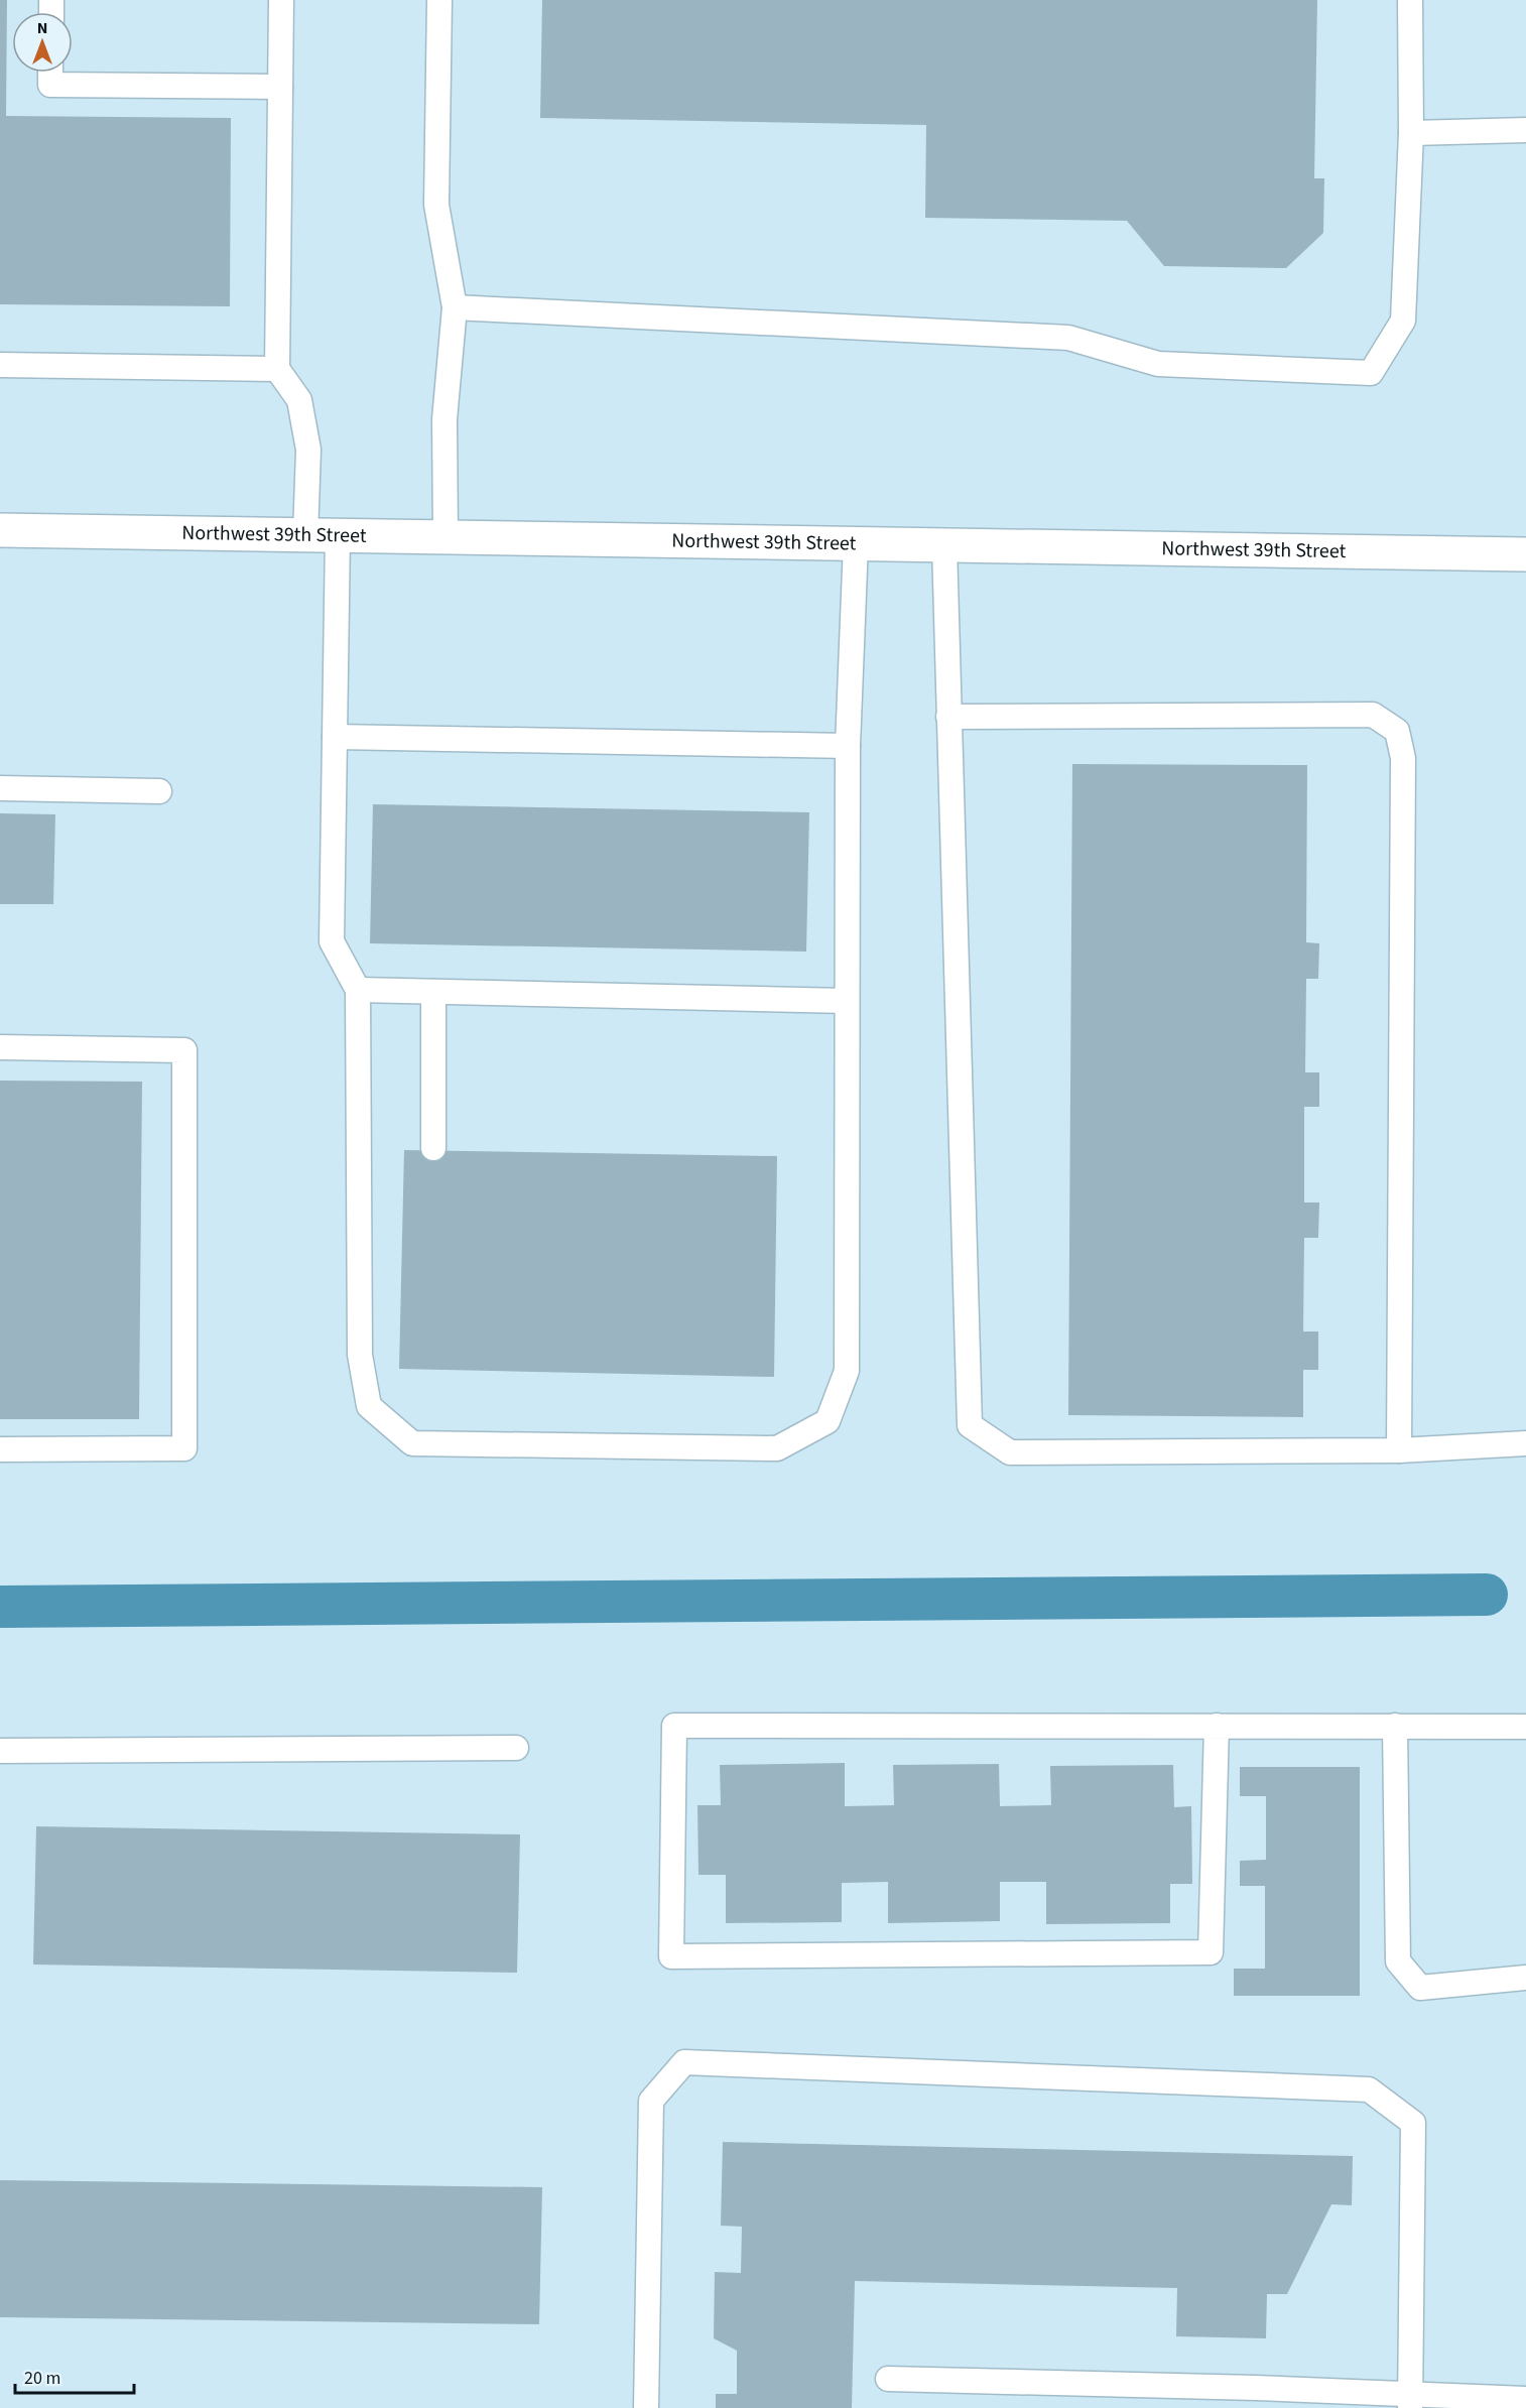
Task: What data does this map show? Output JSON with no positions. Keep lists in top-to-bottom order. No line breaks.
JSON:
{"streets":{"street":["Northwest 39th Street"]},"scale_bar":"20 m","north":"top"}
